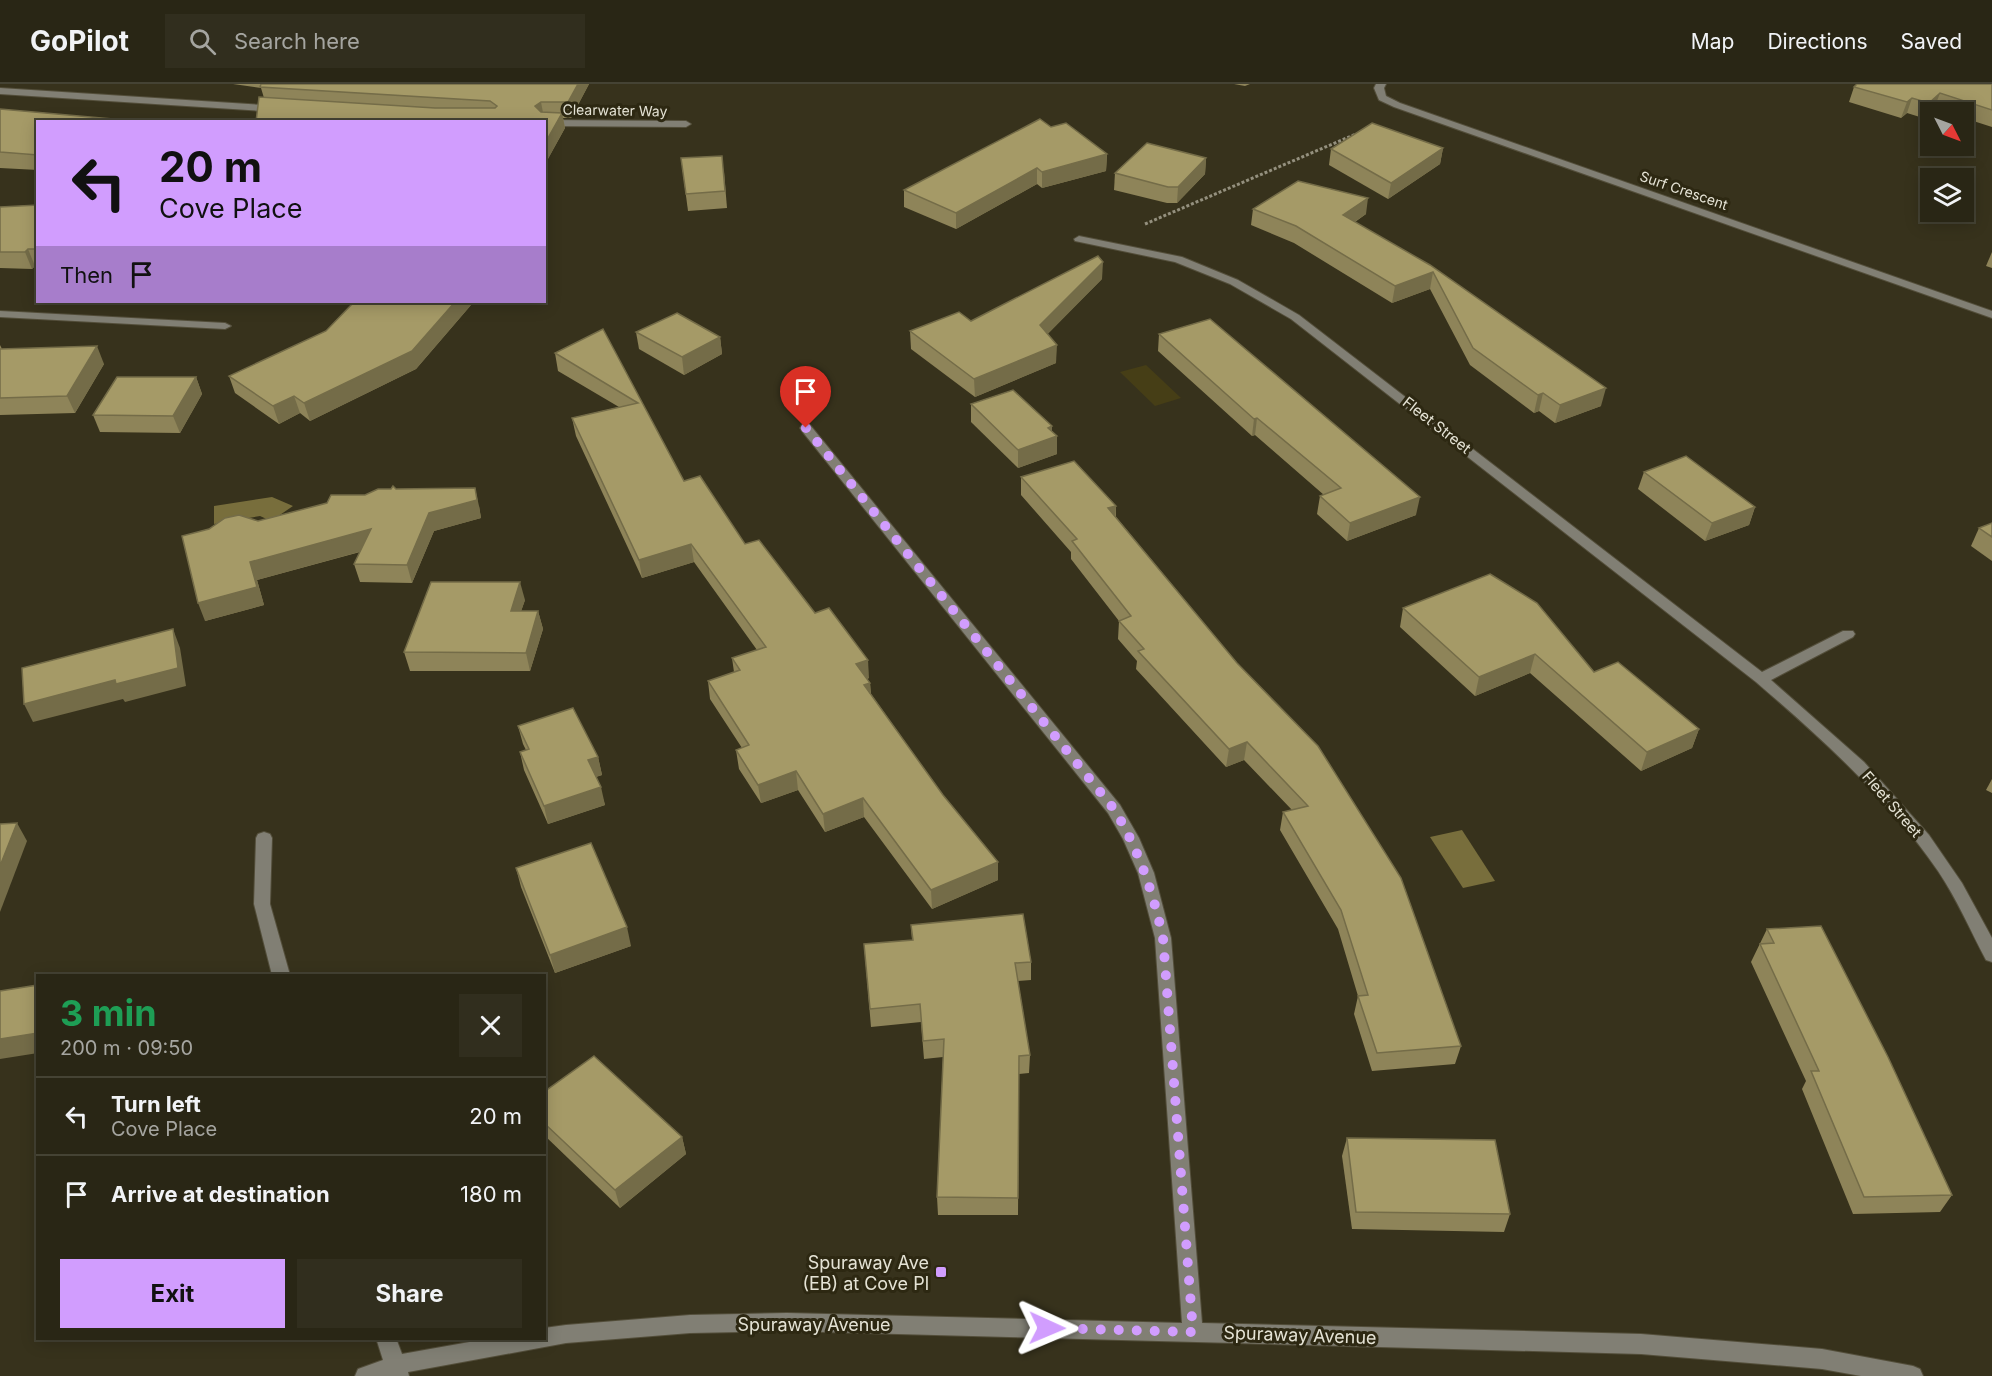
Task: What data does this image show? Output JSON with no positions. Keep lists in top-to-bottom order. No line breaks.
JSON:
{"streets":{"street":["Clearwater Way","Surf Crescent","Fleet Street","Spuraway Avenue"]},"places":{"transit":["Spuraway Ave (EB) at Cove Pl"]},"north":"bottom right","page":{"header":"GoPilot","search":"Search here","nav":["Map","Directions","Saved"],"turn":["20 m","Cove Place"],"then":"Then","heading":["3 min","200 m · 09:50"],"list":[{"name":"Turn left","note":"Cove Place","value":"20 m"},{"name":"Arrive at destination","value":"180 m"}],"buttons":["Exit","Share"]}}
